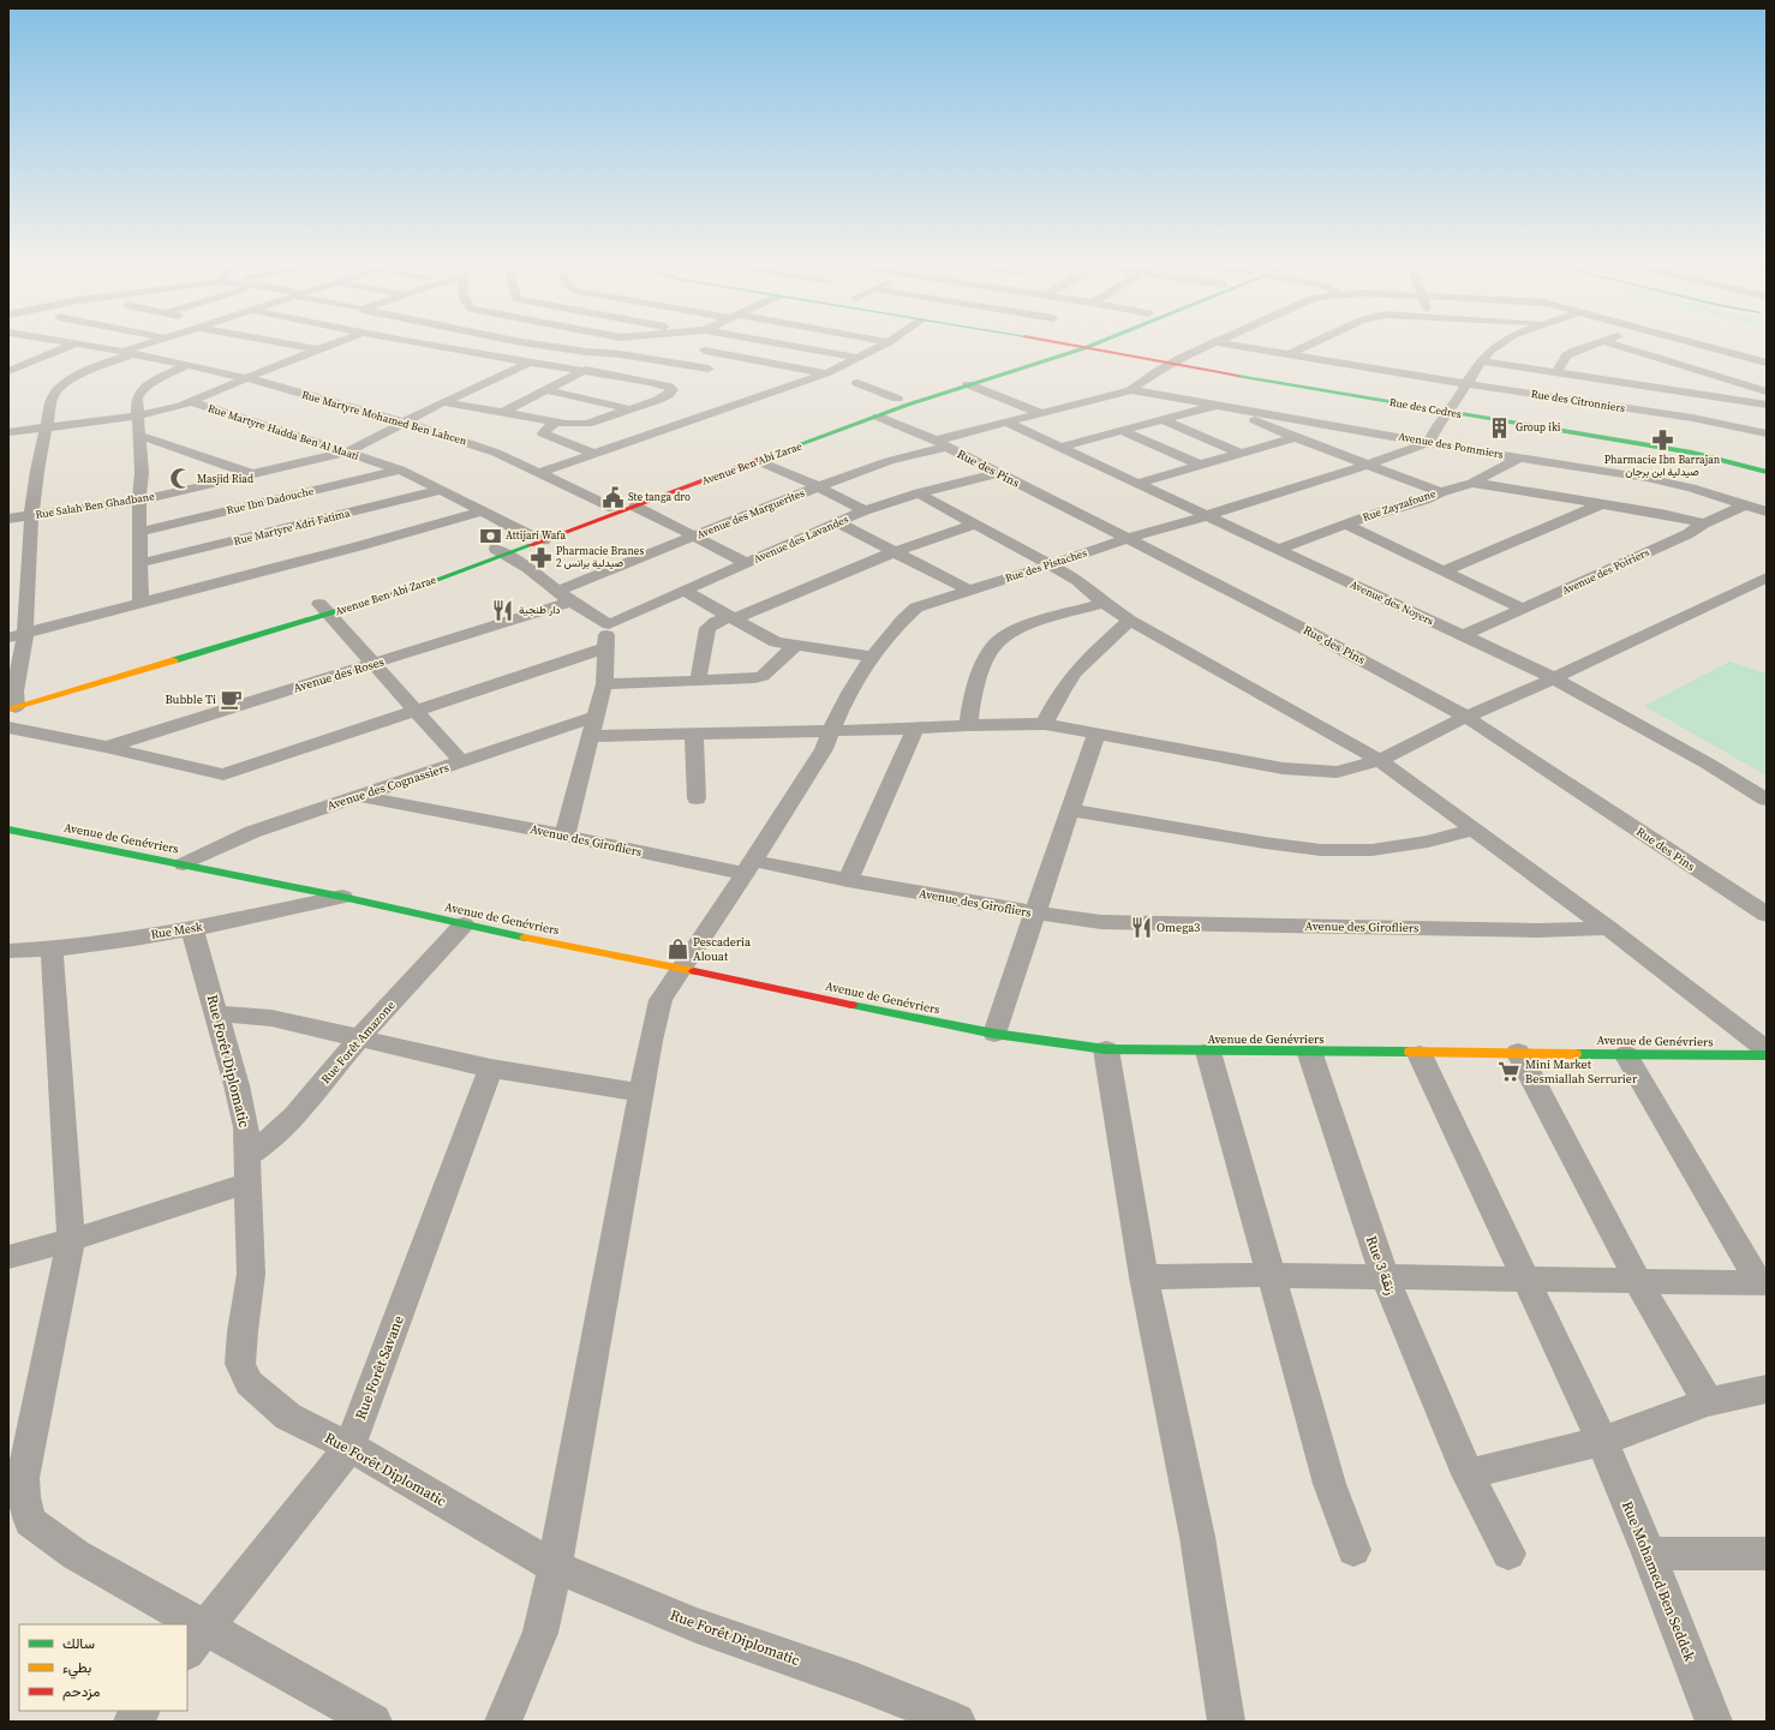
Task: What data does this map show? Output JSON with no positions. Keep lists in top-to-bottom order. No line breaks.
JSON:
{"streets":{"main road":["Rue des Cedres","Avenue Ben Abi Zarae","Avenue de Genévriers"],"street":["Rue des Citronniers","Rue Martyre Mohamed Ben Lahcen","Rue Martyre Hadda Ben Al Maati","Avenue des Pommiers","Rue des Pins","Rue Ibn Dadouche","Rue Salah Ben Ghadbane","Rue Zayzafoune","Avenue des Marguerites","Rue Martyre Adri Fatima","Avenue des Lavandes","Rue des Pistaches","Avenue des Poiriers","Avenue des Noyers","Avenue des Roses","Avenue des Cognassiers","Avenue des Girofliers","Rue Mesk","Rue Forêt Amazone","Rue Forêt Diplomatic","Rue 3 زنقة","Rue Forêt Savane","Rue Mohamed Ben Seddek"]},"crossings":[["Rue des Cedres","Avenue Ben Abi Zarae"],["Rue Martyre Mohamed Ben Lahcen","Avenue Ben Abi Zarae"],["Rue Martyre Mohamed Ben Lahcen","Rue Salah Ben Ghadbane"],["Rue Martyre Hadda Ben Al Maati","Avenue Ben Abi Zarae"],["Rue Martyre Hadda Ben Al Maati","Rue Ibn Dadouche"],["Rue Martyre Hadda Ben Al Maati","Rue Salah Ben Ghadbane"],["Rue Martyre Hadda Ben Al Maati","Rue Martyre Adri Fatima"],["Avenue des Pommiers","Rue Zayzafoune"],["Avenue des Pommiers","Avenue des Marguerites"],["Avenue des Pommiers","Rue des Pistaches"],["Avenue des Pommiers","Avenue des Poiriers"],["Avenue Ben Abi Zarae","Rue des Pins"],["Rue des Pins","Avenue des Marguerites"],["Rue des Pins","Avenue des Lavandes"],["Rue des Pins","Rue des Pistaches"],["Rue des Pins","Avenue des Cognassiers"],["Rue Zayzafoune","Avenue des Noyers"],["Avenue des Marguerites","Avenue des Noyers"],["Avenue des Marguerites","Avenue des Roses"],["Rue des Pistaches","Avenue des Noyers"],["Rue des Pistaches","Avenue des Cognassiers"],["Rue des Pistaches","Avenue de Genévriers"],["Rue des Pistaches","Avenue des Girofliers"],["Rue des Pistaches","Rue Forêt Diplomatic"],["Avenue des Poiriers","Avenue des Noyers"],["Avenue des Noyers","Avenue des Cognassiers"],["Avenue des Cognassiers","Avenue de Genévriers"],["Avenue des Cognassiers","Avenue des Girofliers"],["Avenue de Genévriers","Rue Mesk"],["Avenue de Genévriers","Rue Forêt Amazone"],["Avenue de Genévriers","Rue 3 زنقة"],["Avenue de Genévriers","Rue Mohamed Ben Seddek"],["Rue Mesk","Rue Forêt Diplomatic"],["Rue Forêt Amazone","Rue Forêt Diplomatic"],["Rue Forêt Diplomatic","Rue Forêt Savane"]],"places":{"building":["Group iki"],"pharmacy":["Pharmacie Ibn Barrajan صيدلية ابن برجان","Pharmacie Branes 2 صيدلية برانس"],"mosque":["Masjid Riad"],"public building":["Ste tanga dro"],"bank":["Attijari Wafa"],"restaurant":["دار طنجية","Omega3"],"cafe":["Bubble Ti"],"shop":["Pescaderia Alouat"],"supermarket":["Mini Market Besmiallah Serrurier"]},"legend":["سالك","بطيء","مزدحم"]}
